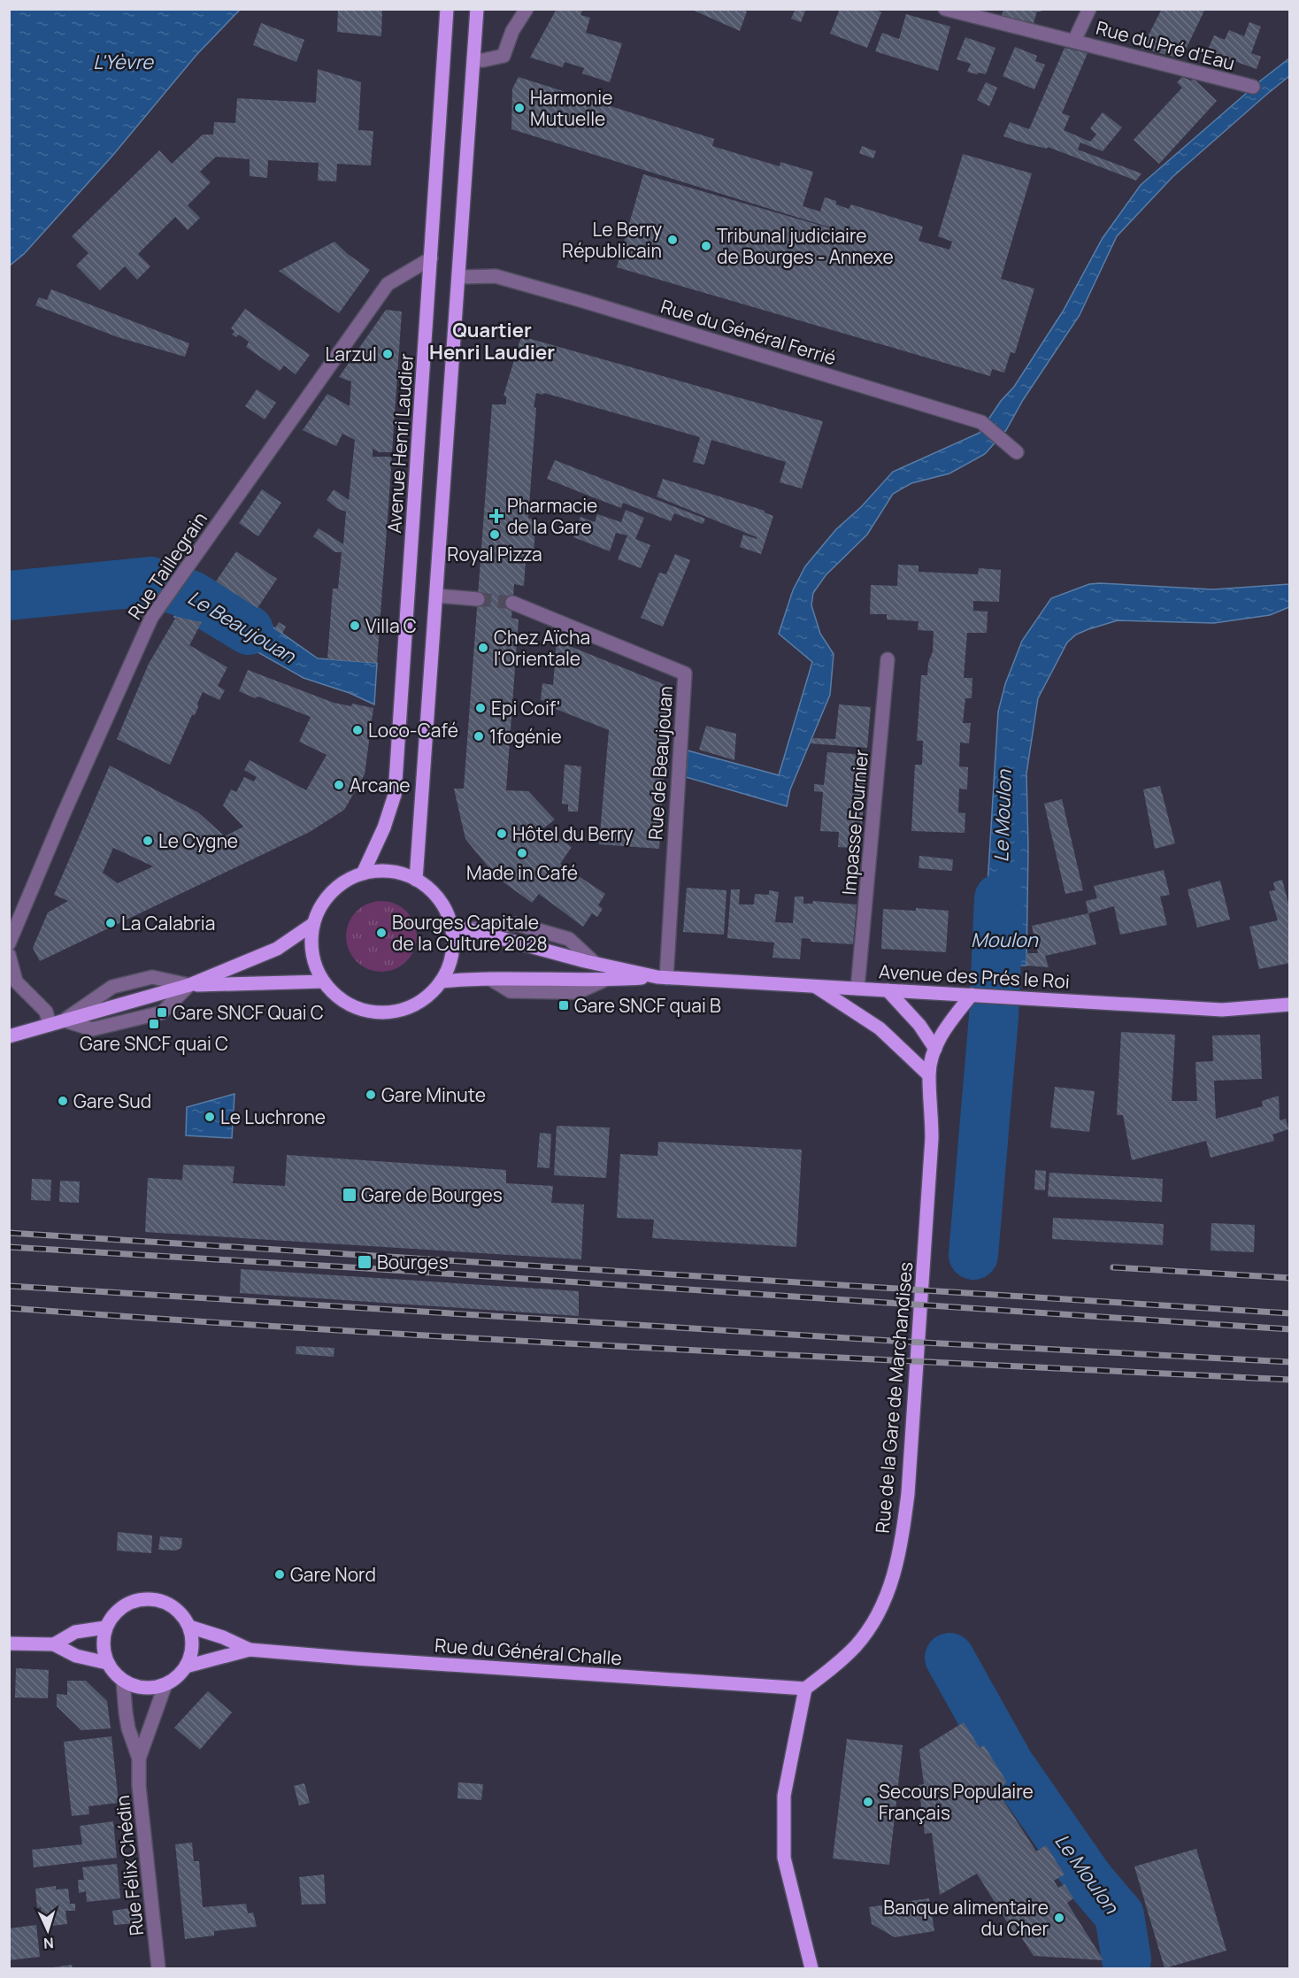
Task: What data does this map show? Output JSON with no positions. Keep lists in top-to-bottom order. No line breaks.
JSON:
{"streets":{"main road":["Avenue Henri Laudier","Avenue des Prés le Roi","Rue de la Gare de Marchandises","Rue du Général Challe"],"street":["Rue du Pré d'Eau","Rue du Général Ferrié","Rue Taillegrain","Rue de Beaujouan","Impasse Fournier","Rue Félix Chédin"]},"crossings":[["Avenue Henri Laudier","Rue Taillegrain"],["Avenue Henri Laudier","Avenue des Prés le Roi"],["Rue de Beaujouan","Avenue des Prés le Roi"],["Impasse Fournier","Avenue des Prés le Roi"],["Avenue des Prés le Roi","Rue de la Gare de Marchandises"],["Rue de la Gare de Marchandises","Rue du Général Challe"],["Rue du Général Challe","Rue Félix Chédin"]],"districts":["Quartier Henri Laudier"],"water":["L'Yèvre","Le Beaujouan","Le Moulon","Moulon"],"places":{"other":["Harmonie Mutuelle","Le Berry Républicain","Tribunal judiciaire de Bourges - Annexe","Larzul","Royal Pizza","Villa C","Chez Aïcha l'Orientale","Epi Coif'","Loco-Café","1fogénie","Arcane","Hôtel du Berry","Le Cygne","Made in Café","La Calabria","Bourges Capitale de la Culture 2028","Gare Minute","Gare Sud","Le Luchrone","Gare Nord","Secours Populaire Français","Banque alimentaire du Cher"],"health":["Pharmacie de la Gare"],"transit":["Gare SNCF quai B","Gare SNCF Quai C","Gare SNCF quai C","Gare de Bourges","Bourges"]},"north":"bottom"}
